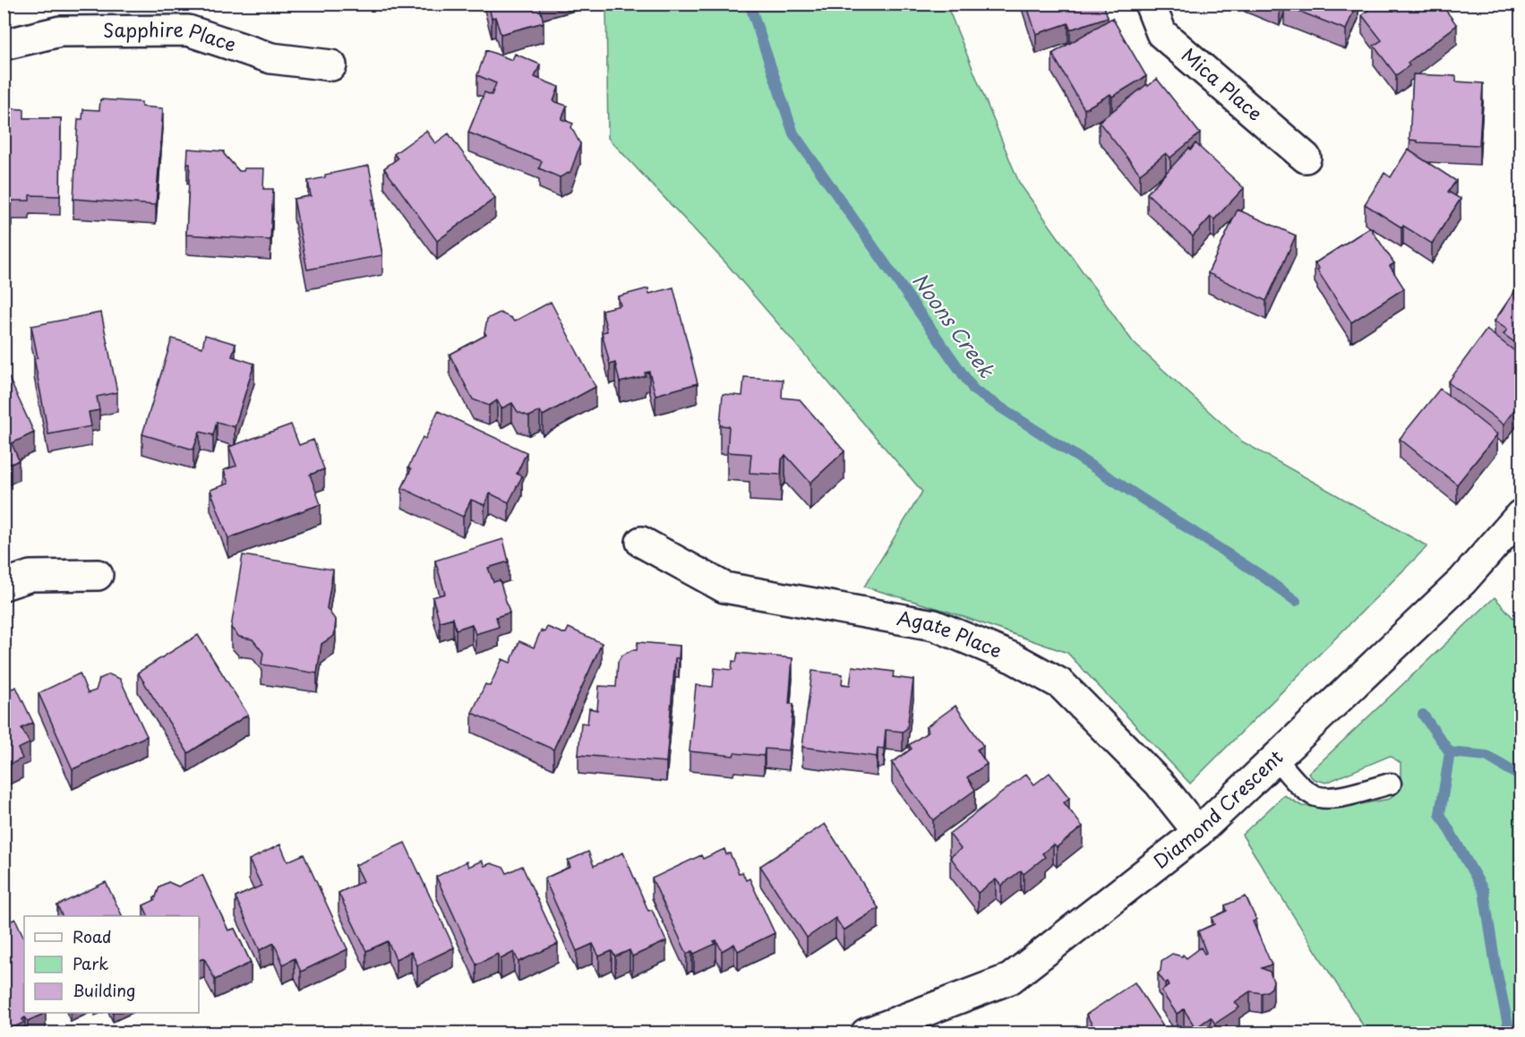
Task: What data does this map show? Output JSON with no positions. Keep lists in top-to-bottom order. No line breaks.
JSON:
{"streets":{"street":["Sapphire Place","Mica Place","Agate Place","Diamond Crescent"]},"crossings":[["Agate Place","Diamond Crescent"]],"water":["Noons Creek"],"legend":["Road","Park","Building"]}
